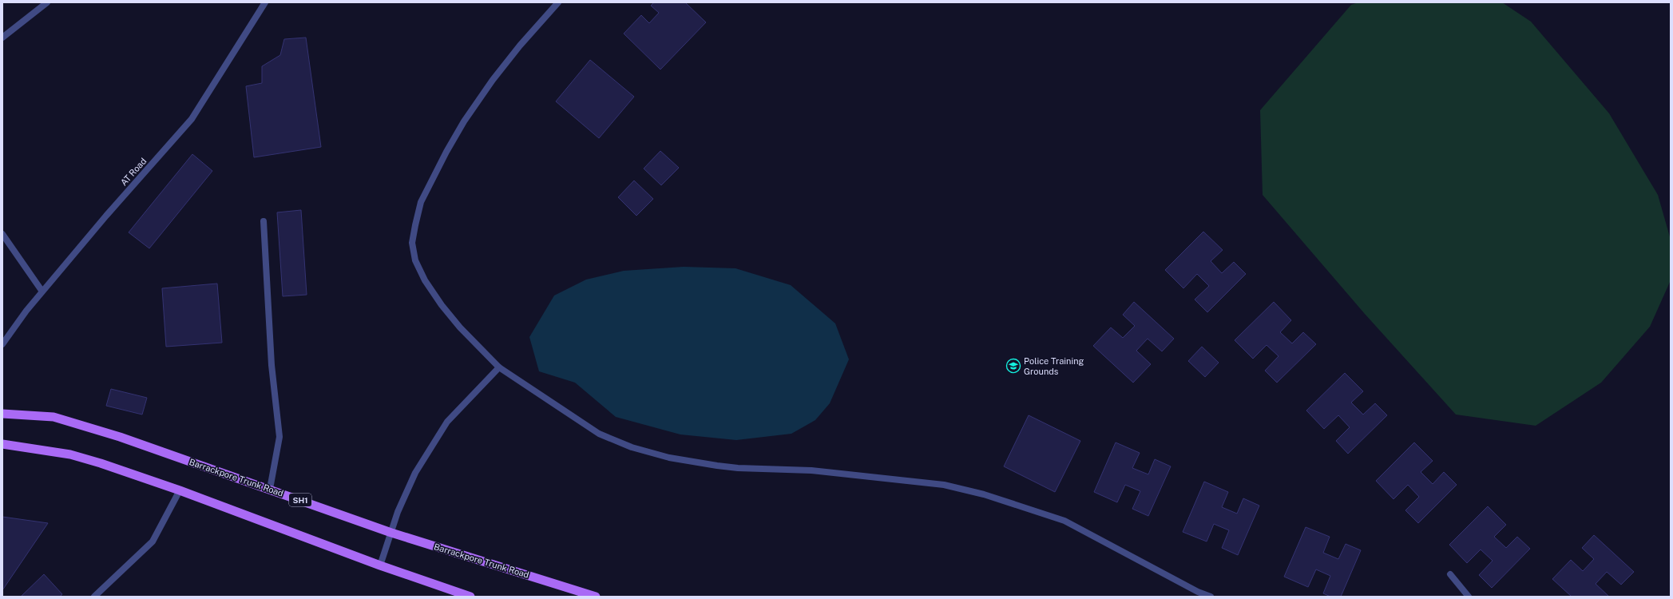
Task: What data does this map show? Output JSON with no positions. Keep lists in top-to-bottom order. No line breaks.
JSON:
{"streets":{"main road":["Barrackpore Trunk Road","SH1"],"street":["AT Road"]},"places":{"school or university":["Police Training Grounds"]}}
